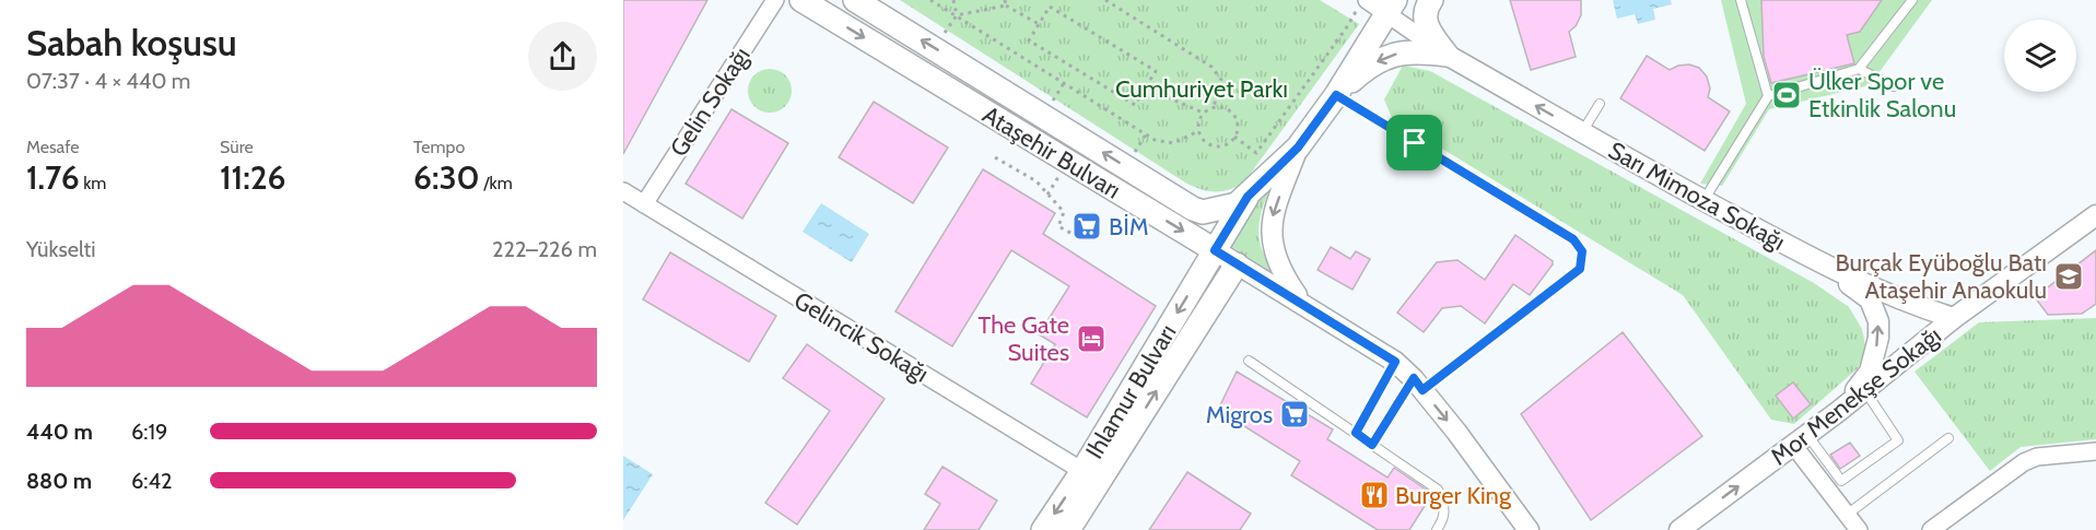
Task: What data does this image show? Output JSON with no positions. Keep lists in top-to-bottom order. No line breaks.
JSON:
{"streets":{"main road":["Ataşehir Bulvarı","Ihlamur Bulvarı"],"street":["Gelin Sokağı","Sarı Mimoza Sokağı","Gelincik Sokağı","Mor Menekşe Sokağı"]},"crossings":[["Gelin Sokağı","Gelincik Sokağı"],["Ataşehir Bulvarı","Ihlamur Bulvarı"],["Sarı Mimoza Sokağı","Mor Menekşe Sokağı"],["Gelincik Sokağı","Ihlamur Bulvarı"]],"parks":["Cumhuriyet Parkı"],"places":{"sports":["Ülker Spor ve Etkinlik Salonu"],"supermarket":["BİM","Migros"],"school or university":["Burçak Eyüboğlu Batı Ataşehir Anaokulu"],"hotel":["The Gate Suites"],"restaurant":["Burger King"]},"page":{"heading":["Sabah koşusu","07:37 · 4 × 440 m"],"stats":[["Mesafe","1.76 km"],["Süre","11:26"],["Tempo","6:30 /km"]],"chart":["Yükselti","222–226 m"],"list":[{"name":"440 m","note":"6:19"},{"name":"880 m","note":"6:42"}]}}
